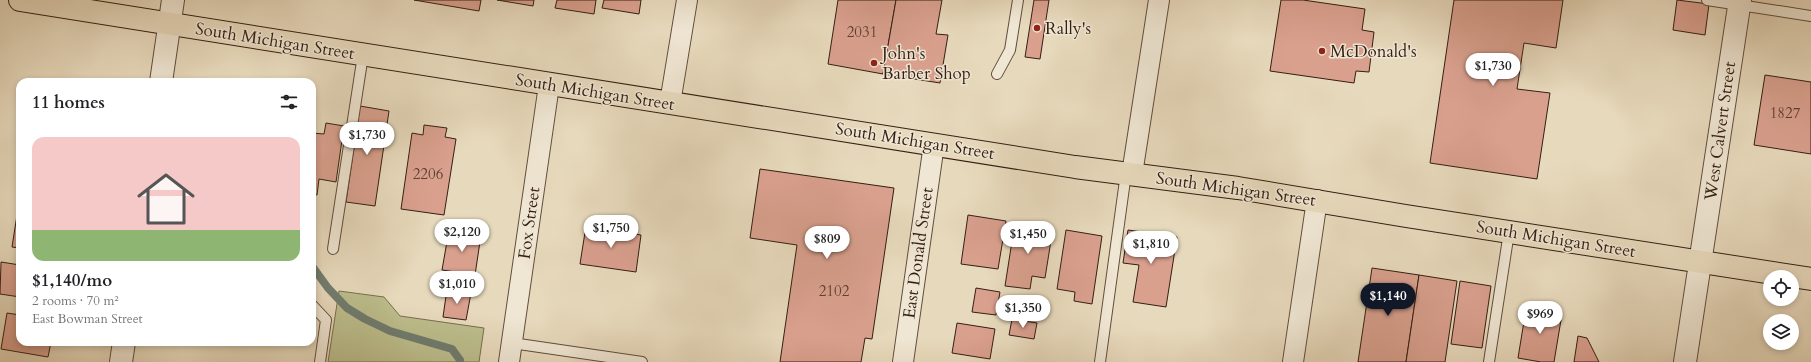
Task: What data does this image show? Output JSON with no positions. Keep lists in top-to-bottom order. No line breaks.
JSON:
{"streets":{"main road":["South Michigan Street"],"street":["West Calvert Street","Fox Street","East Donald Street"]},"crossings":[["South Michigan Street","West Calvert Street"],["South Michigan Street","Fox Street"],["South Michigan Street","East Donald Street"]],"places":["Rally's","McDonald's","John's Barber Shop"],"house_numbers":["2031","1827","2206","2102"],"page":{"price":["$1,730","$1,730","$1,750","$2,120","$1,450","$809","$1,810","$1,010","$1,140","$1,350","$969"],"heading":"11 homes","list":[{"name":"$1,140/mo","note":"2 rooms · 70 m² · East Bowman Street"}]}}
